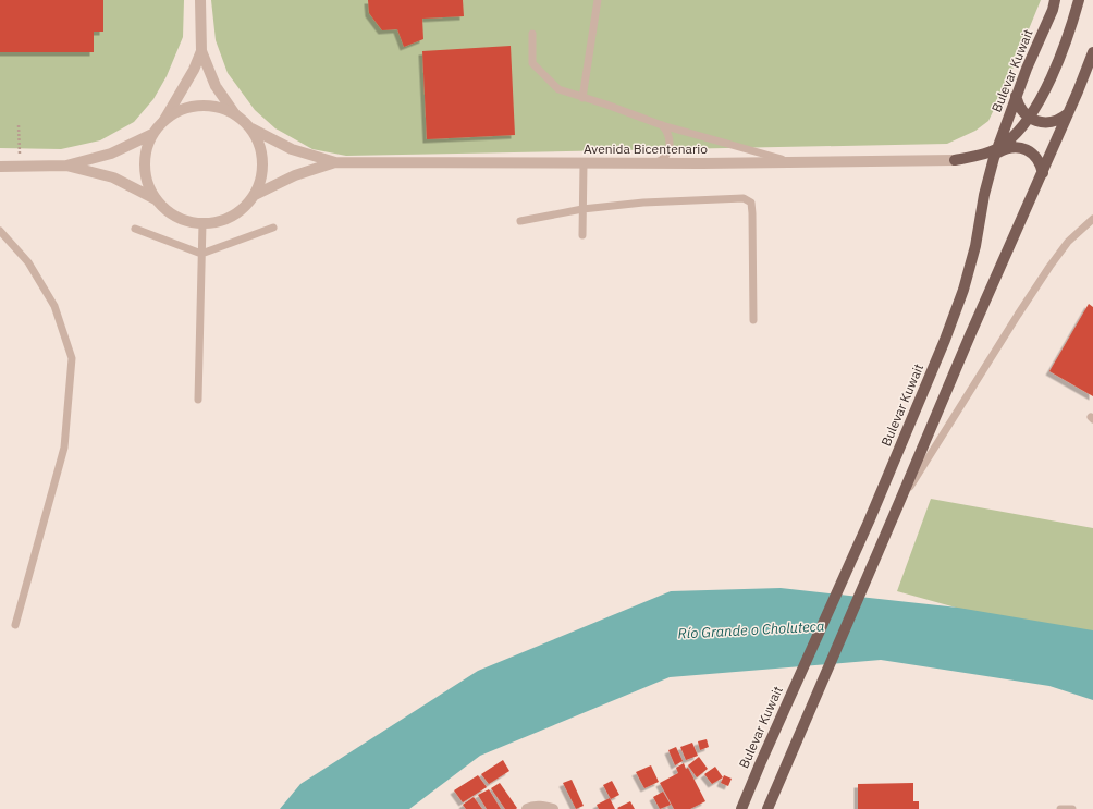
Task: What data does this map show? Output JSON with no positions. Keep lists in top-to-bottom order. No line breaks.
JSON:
{"streets":{"main road":["Bulevar Kuwait"],"street":["Avenida Bicentenario"]},"water":["Río Grande o Choluteca"]}
